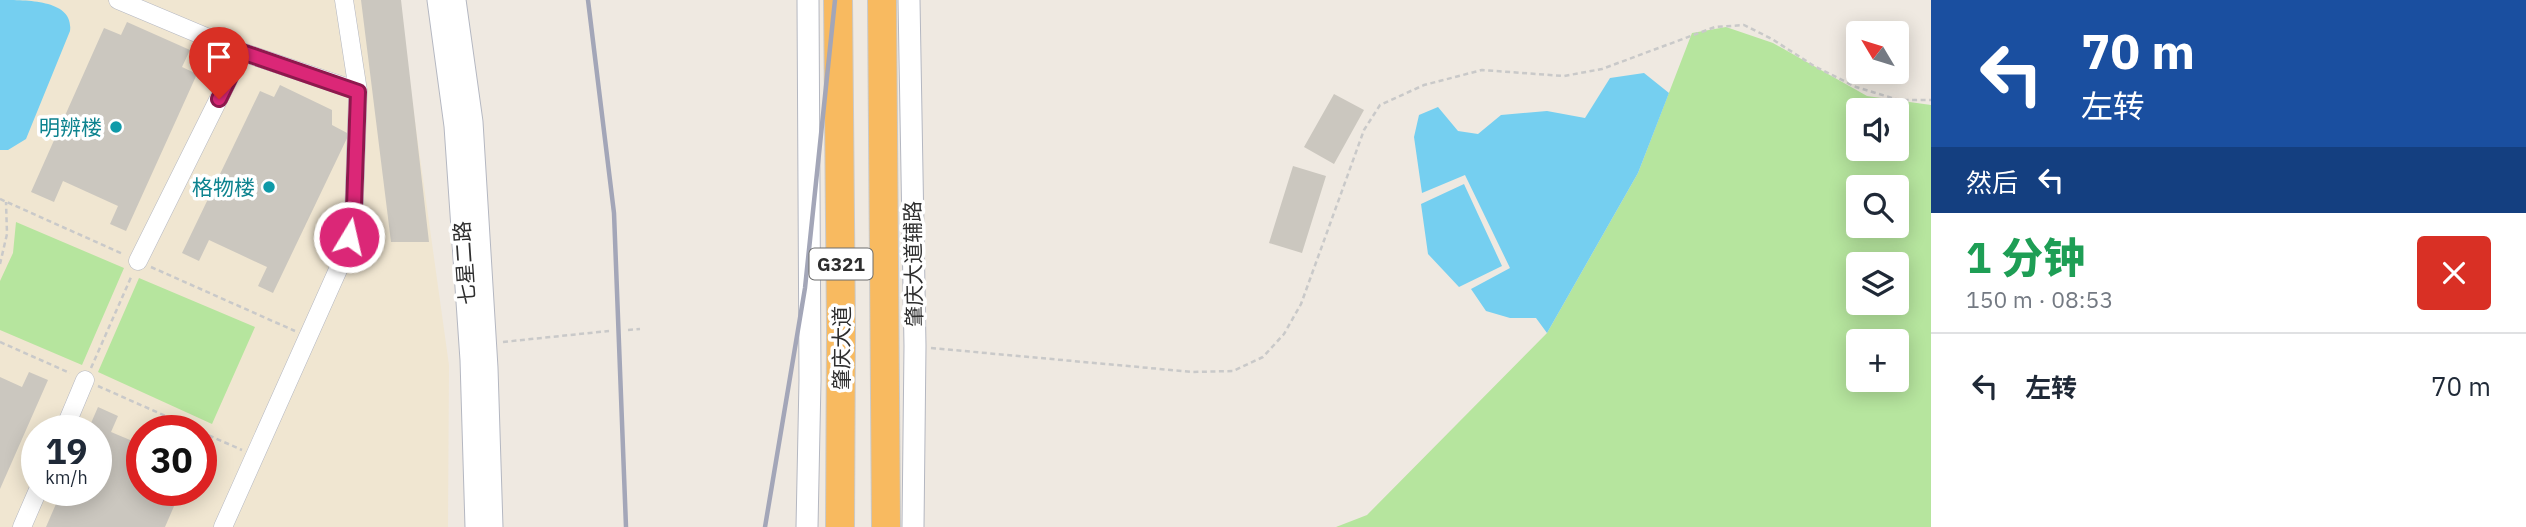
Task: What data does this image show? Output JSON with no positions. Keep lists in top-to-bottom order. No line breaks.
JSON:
{"streets":{"highway":["G321","肇庆大道"],"street":["七星二路","肇庆大道辅路"]},"places":["明辨楼","格物楼"],"north":"top left","page":{"turn":["70 m","左转"],"map_buttons":"+","then":"然后","heading":["1 分钟","150 m · 08:53"],"list":[{"name":"左转","value":"70 m"}],"speed":"19 km/h","limit":"30"}}
